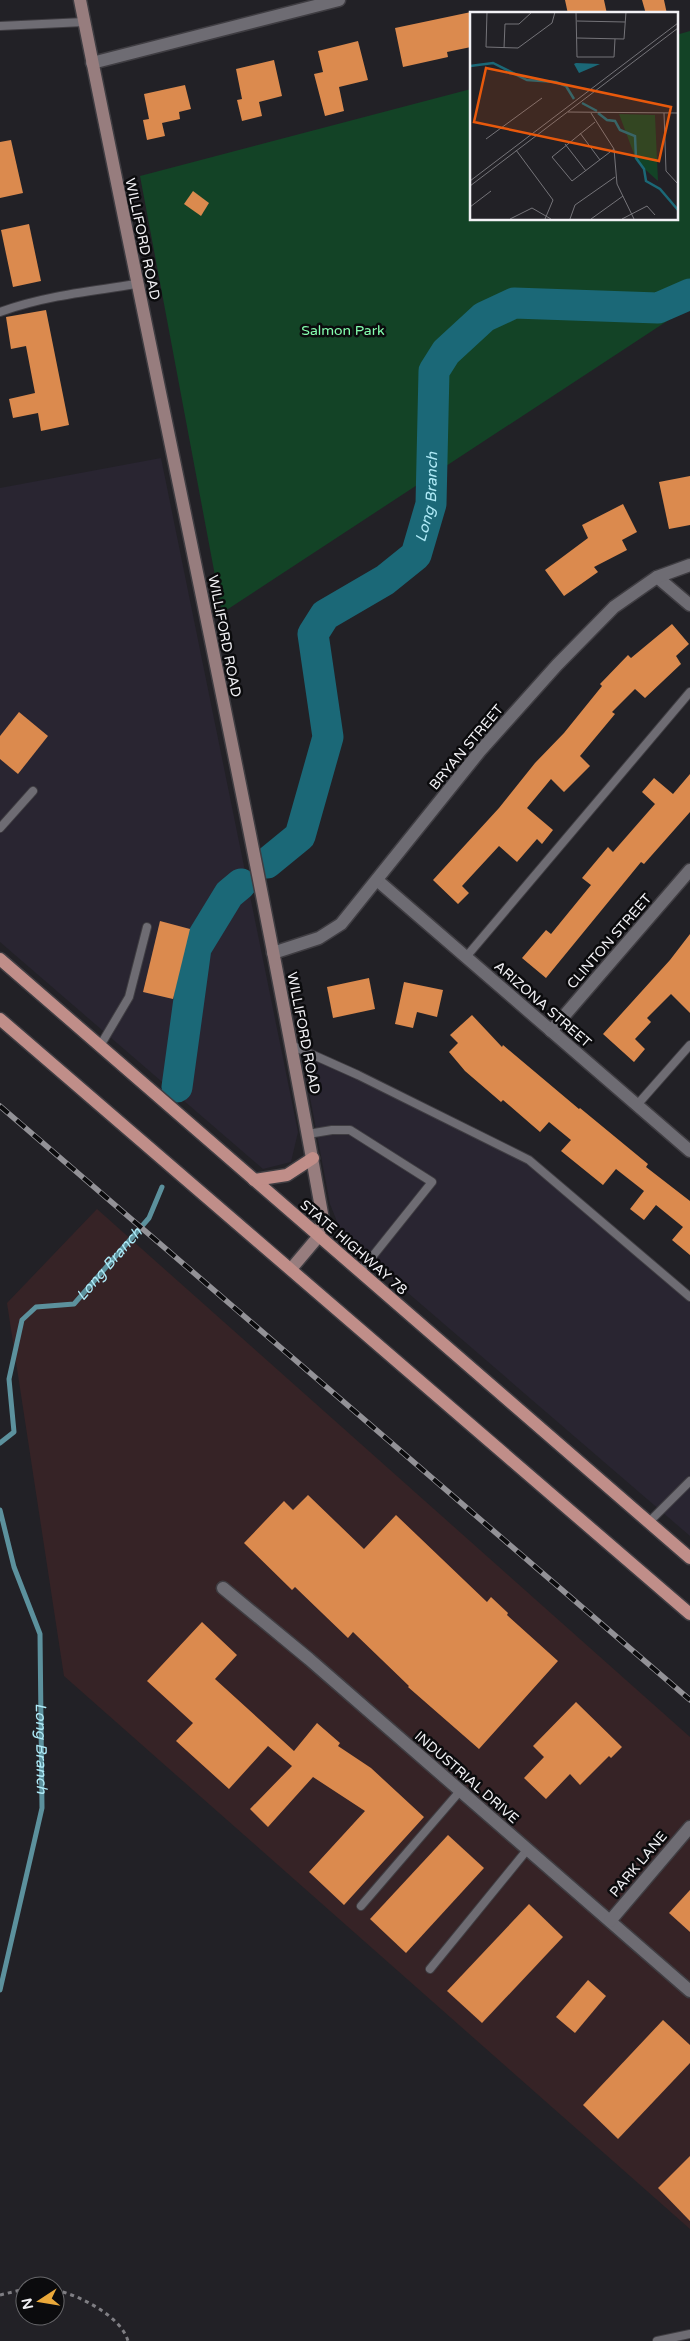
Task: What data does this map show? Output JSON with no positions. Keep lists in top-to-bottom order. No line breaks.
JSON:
{"streets":{"main road":["STATE HIGHWAY 78"],"street":["WILLIFORD ROAD","BRYAN STREET","CLINTON STREET","ARIZONA STREET","INDUSTRIAL DRIVE","PARK LANE"]},"crossings":[["WILLIFORD ROAD","BRYAN STREET"],["WILLIFORD ROAD","STATE HIGHWAY 78"],["BRYAN STREET","ARIZONA STREET"],["CLINTON STREET","ARIZONA STREET"],["INDUSTRIAL DRIVE","PARK LANE"]],"water":["Long Branch"],"parks":["Salmon Park"],"north":"left"}
